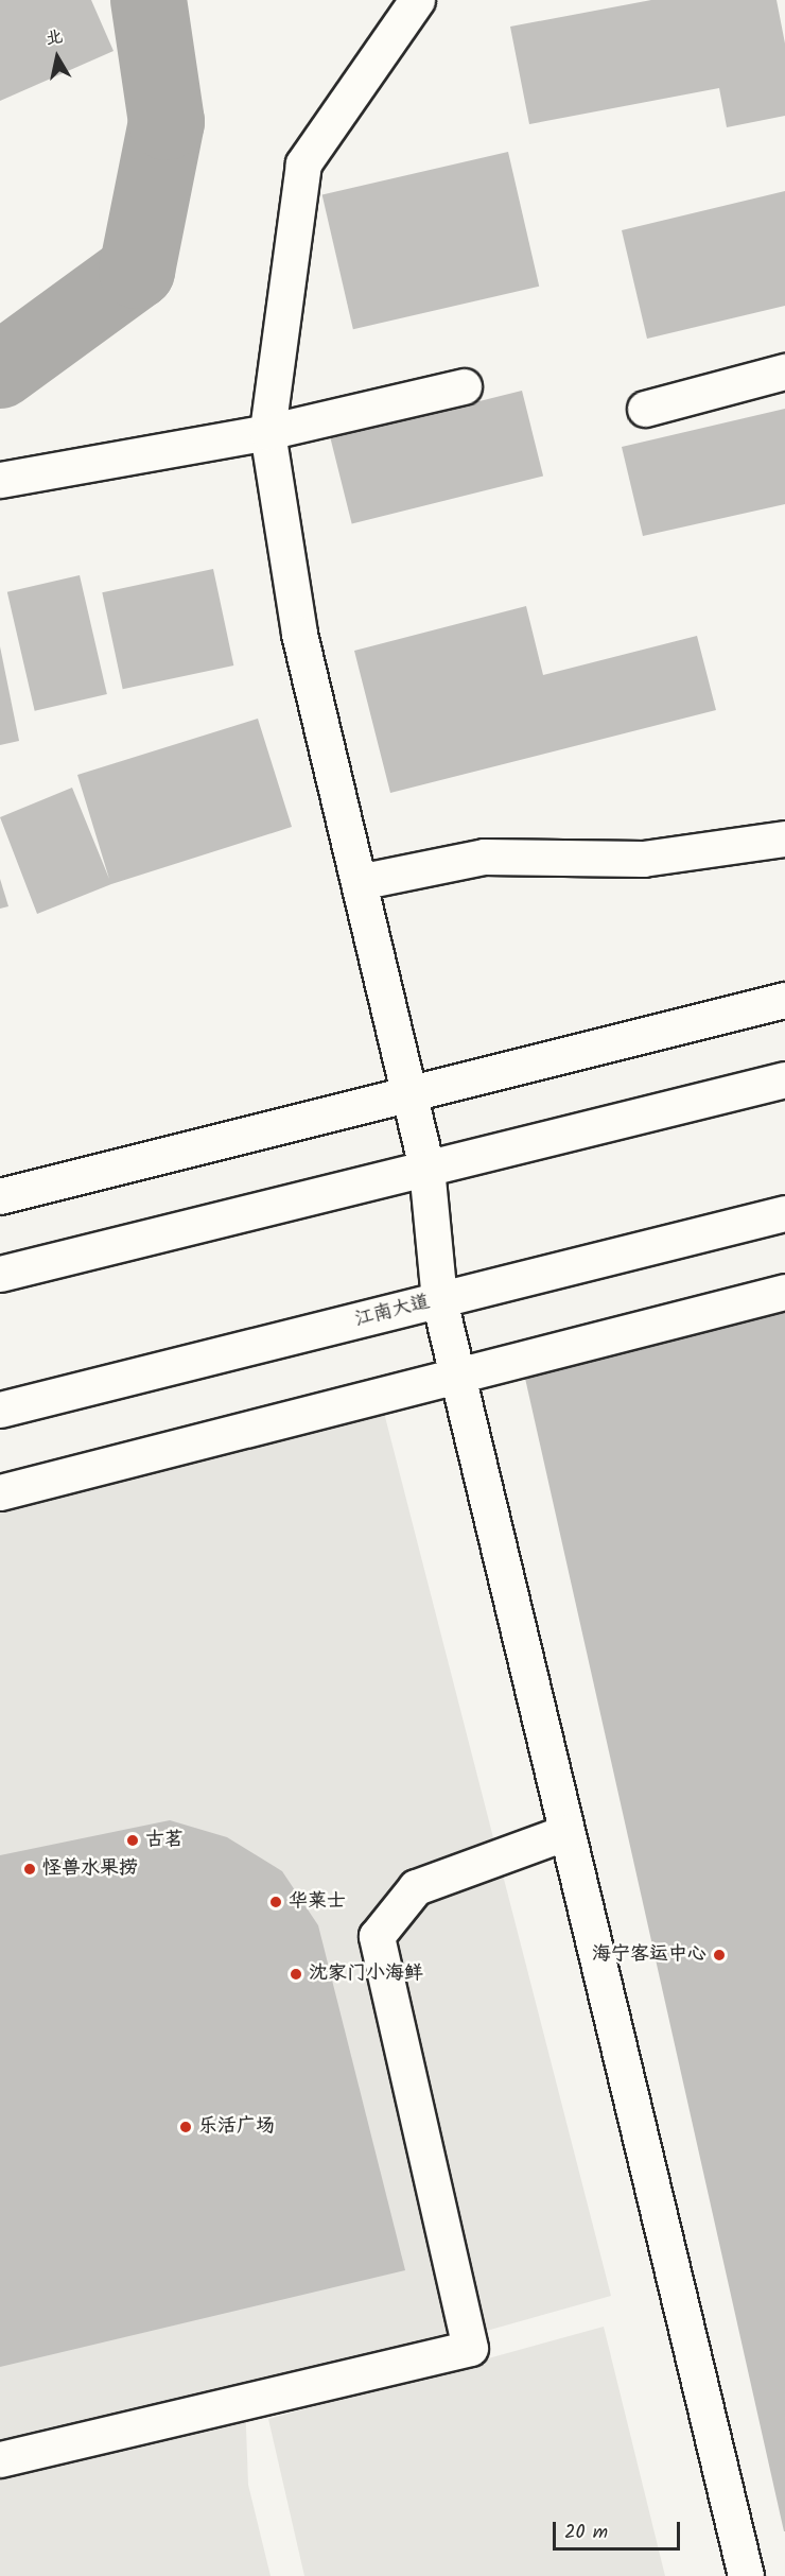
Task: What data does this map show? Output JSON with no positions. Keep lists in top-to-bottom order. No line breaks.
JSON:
{"streets":{"main road":["江南大道"]},"places":["古茗","怪兽水果捞","华莱士","海宁客运中心","沈家门小海鲜","乐活广场"],"scale_bar":"20 m","north":"top"}
